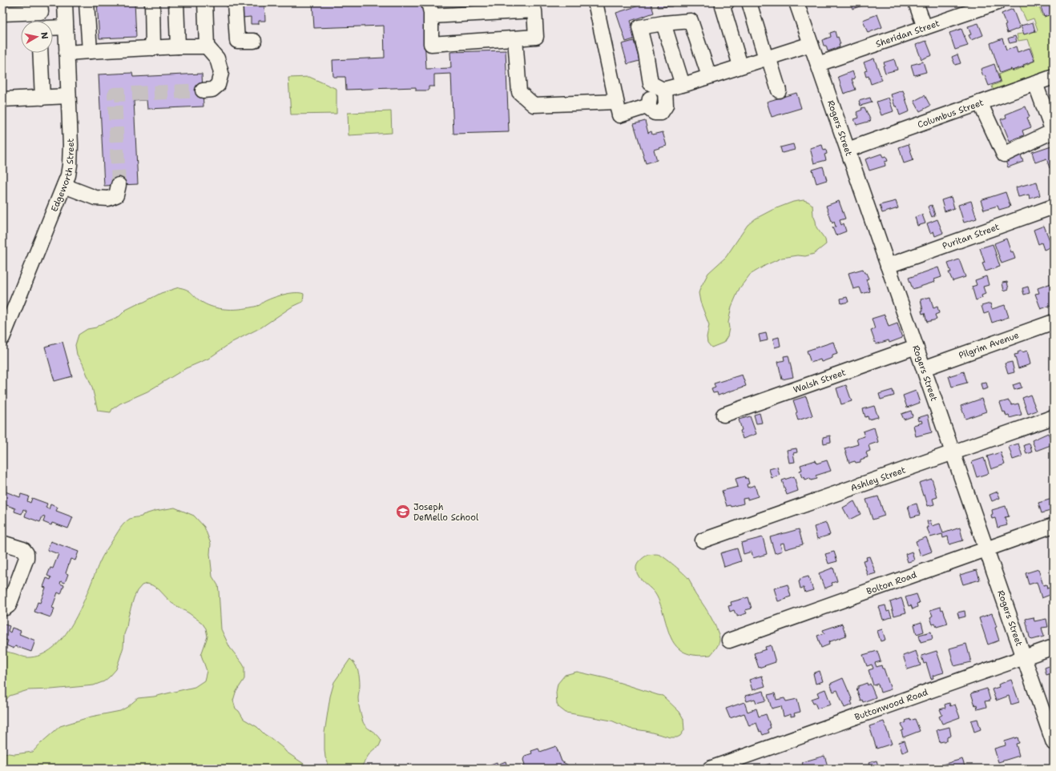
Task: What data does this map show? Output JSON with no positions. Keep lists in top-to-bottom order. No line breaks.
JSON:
{"streets":{"street":["Sheridan Street","Columbus Street","Rogers Street","Edgeworth Street","Puritan Street","Pilgrim Avenue","Walsh Street","Ashley Street","Bolton Road","Buttonwood Road"]},"crossings":[["Sheridan Street","Rogers Street"],["Columbus Street","Rogers Street"],["Rogers Street","Puritan Street"],["Rogers Street","Pilgrim Avenue"],["Rogers Street","Walsh Street"],["Rogers Street","Ashley Street"],["Rogers Street","Bolton Road"],["Rogers Street","Buttonwood Road"]],"places":{"school or university":["Joseph DeMello School"]},"north":"right"}
